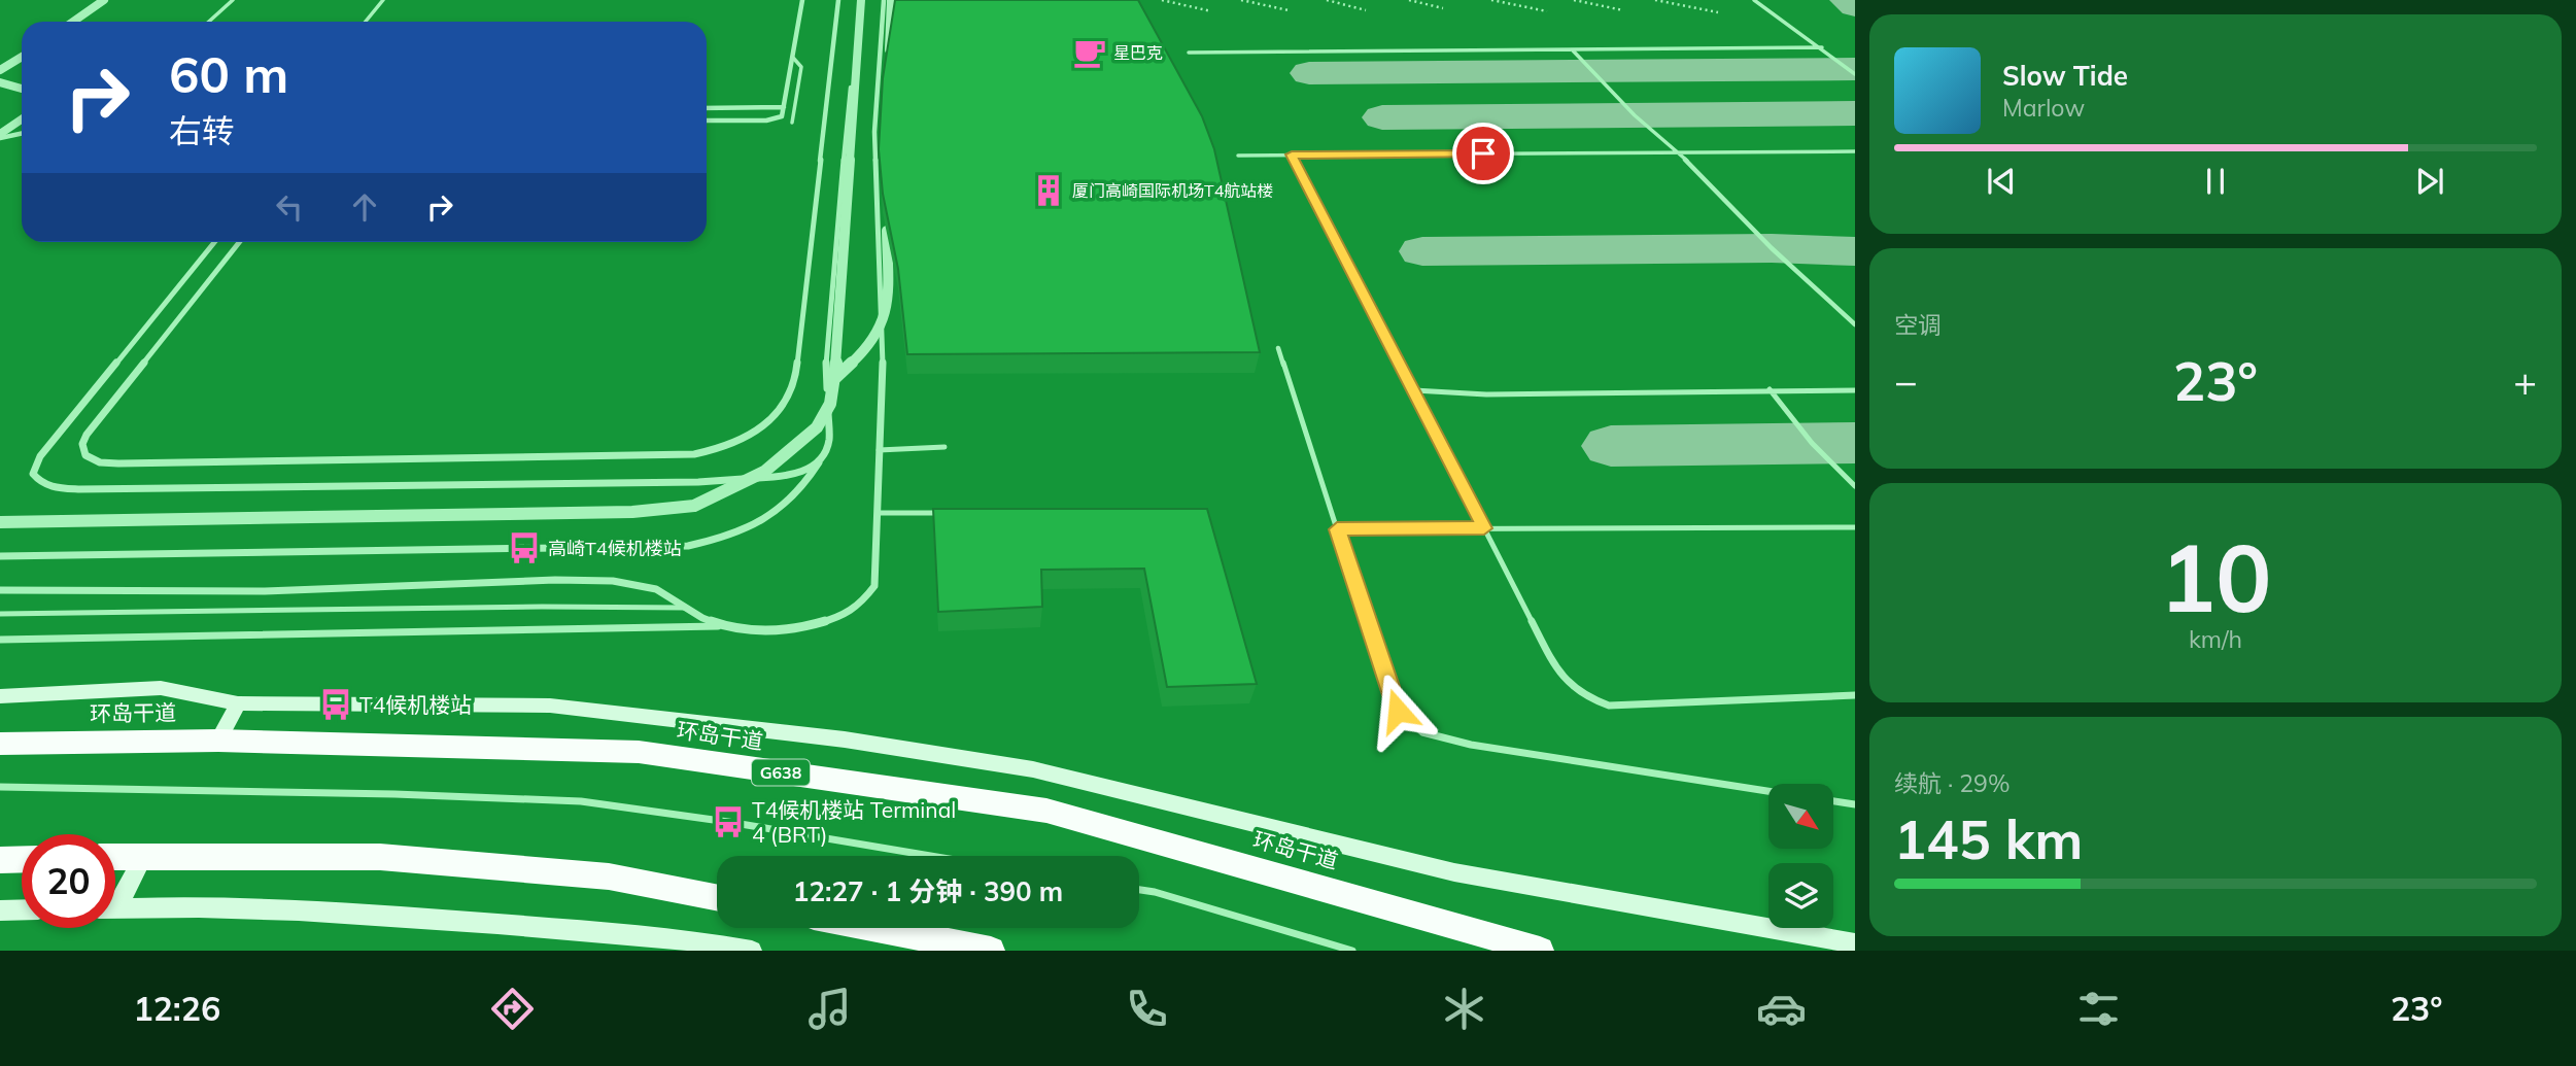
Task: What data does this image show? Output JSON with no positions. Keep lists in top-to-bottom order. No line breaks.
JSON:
{"streets":{"highway":["环岛干道","G638"]},"places":{"cafe":["星巴克"],"building":["厦门高崎国际机场T4航站楼"],"bus stop":["高崎T4候机楼站","T4候机楼站","T4候机楼站 Terminal 4 (BRT)"]},"north":"bottom right","page":{"turn":["60 m","右转"],"song":["Slow Tide","Marlow"],"tile":["空调",["10","km/h"],["续航 · 29%","145 km"]],"heat":["−","23°","+"],"limit":"20","trip":"12:27 · 1 分钟 · 390 m","tabs":["12:26","23°"]}}
